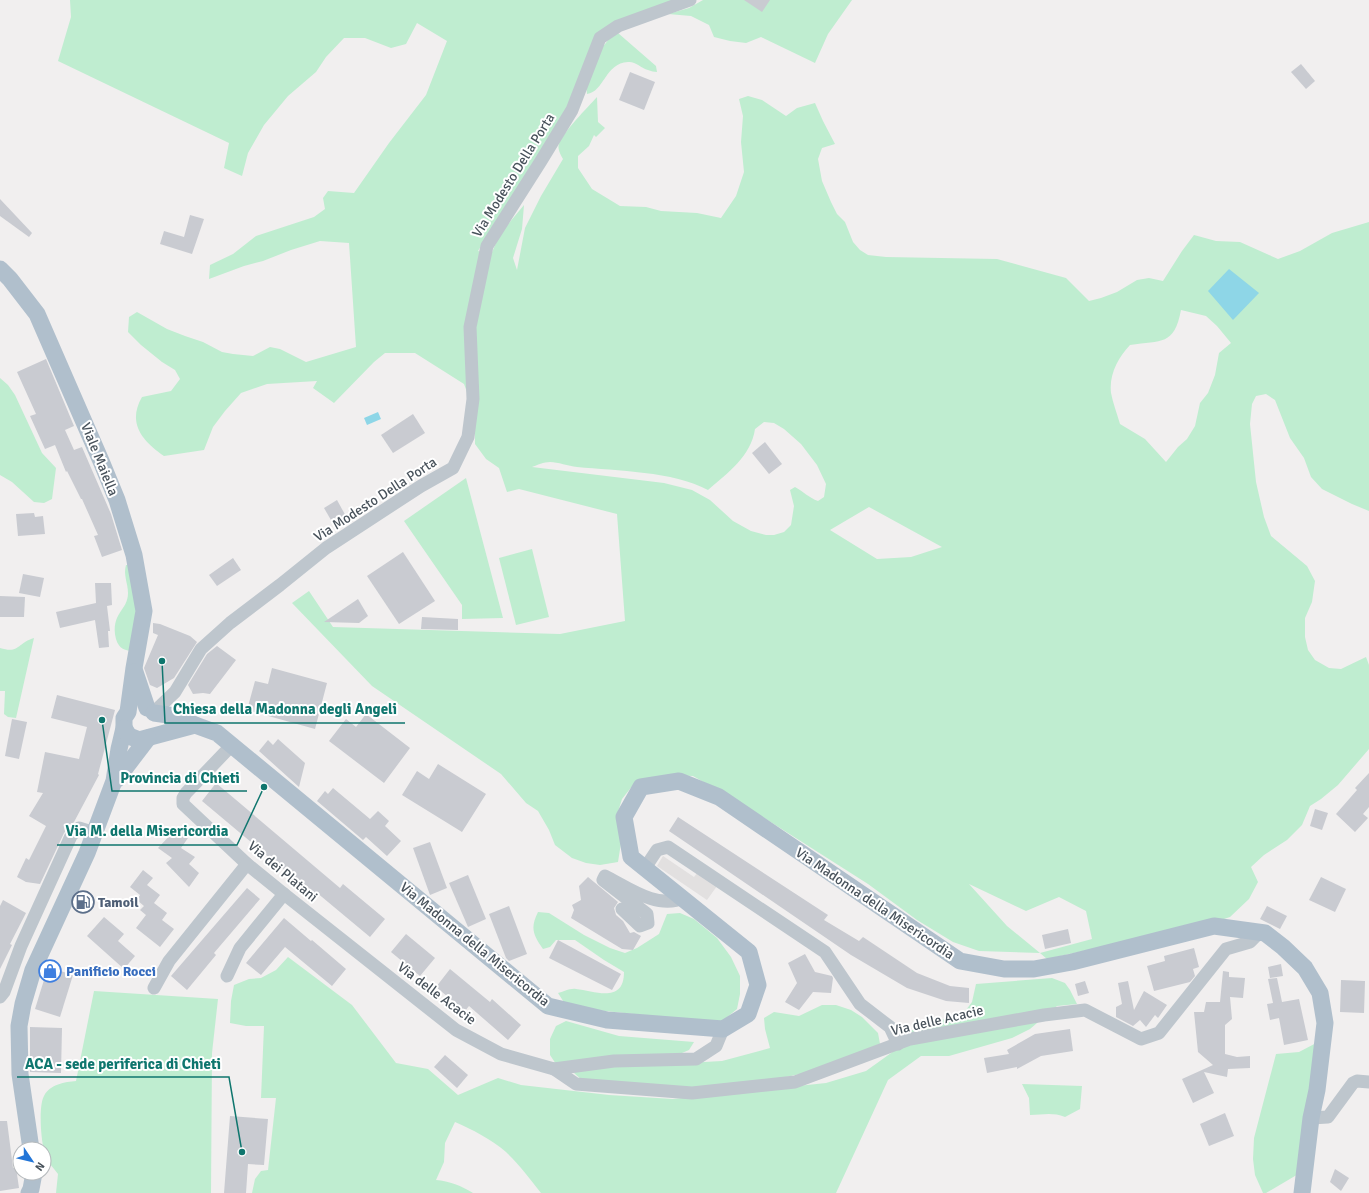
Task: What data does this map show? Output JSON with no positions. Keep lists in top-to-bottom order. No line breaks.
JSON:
{"streets":{"main road":["Viale Maiella","Via Madonna della Misericordia"],"street":["Via Modesto Della Porta","Via dei Platani","Via delle Acacie"]},"crossings":[["Via Modesto Della Porta","Viale Maiella"],["Via Modesto Della Porta","Via Madonna della Misericordia"],["Viale Maiella","Via Madonna della Misericordia"],["Via dei Platani","Via Madonna della Misericordia"],["Via dei Platani","Via delle Acacie"],["Via Madonna della Misericordia","Via delle Acacie"]],"places":{"other":["Chiesa della Madonna degli Angeli","Provincia di Chieti","Via M. della Misericordia","ACA - sede periferica di Chieti"],"fuel station":["Tamoil"],"shop":["Panificio Rocci"]},"north":"bottom right"}
